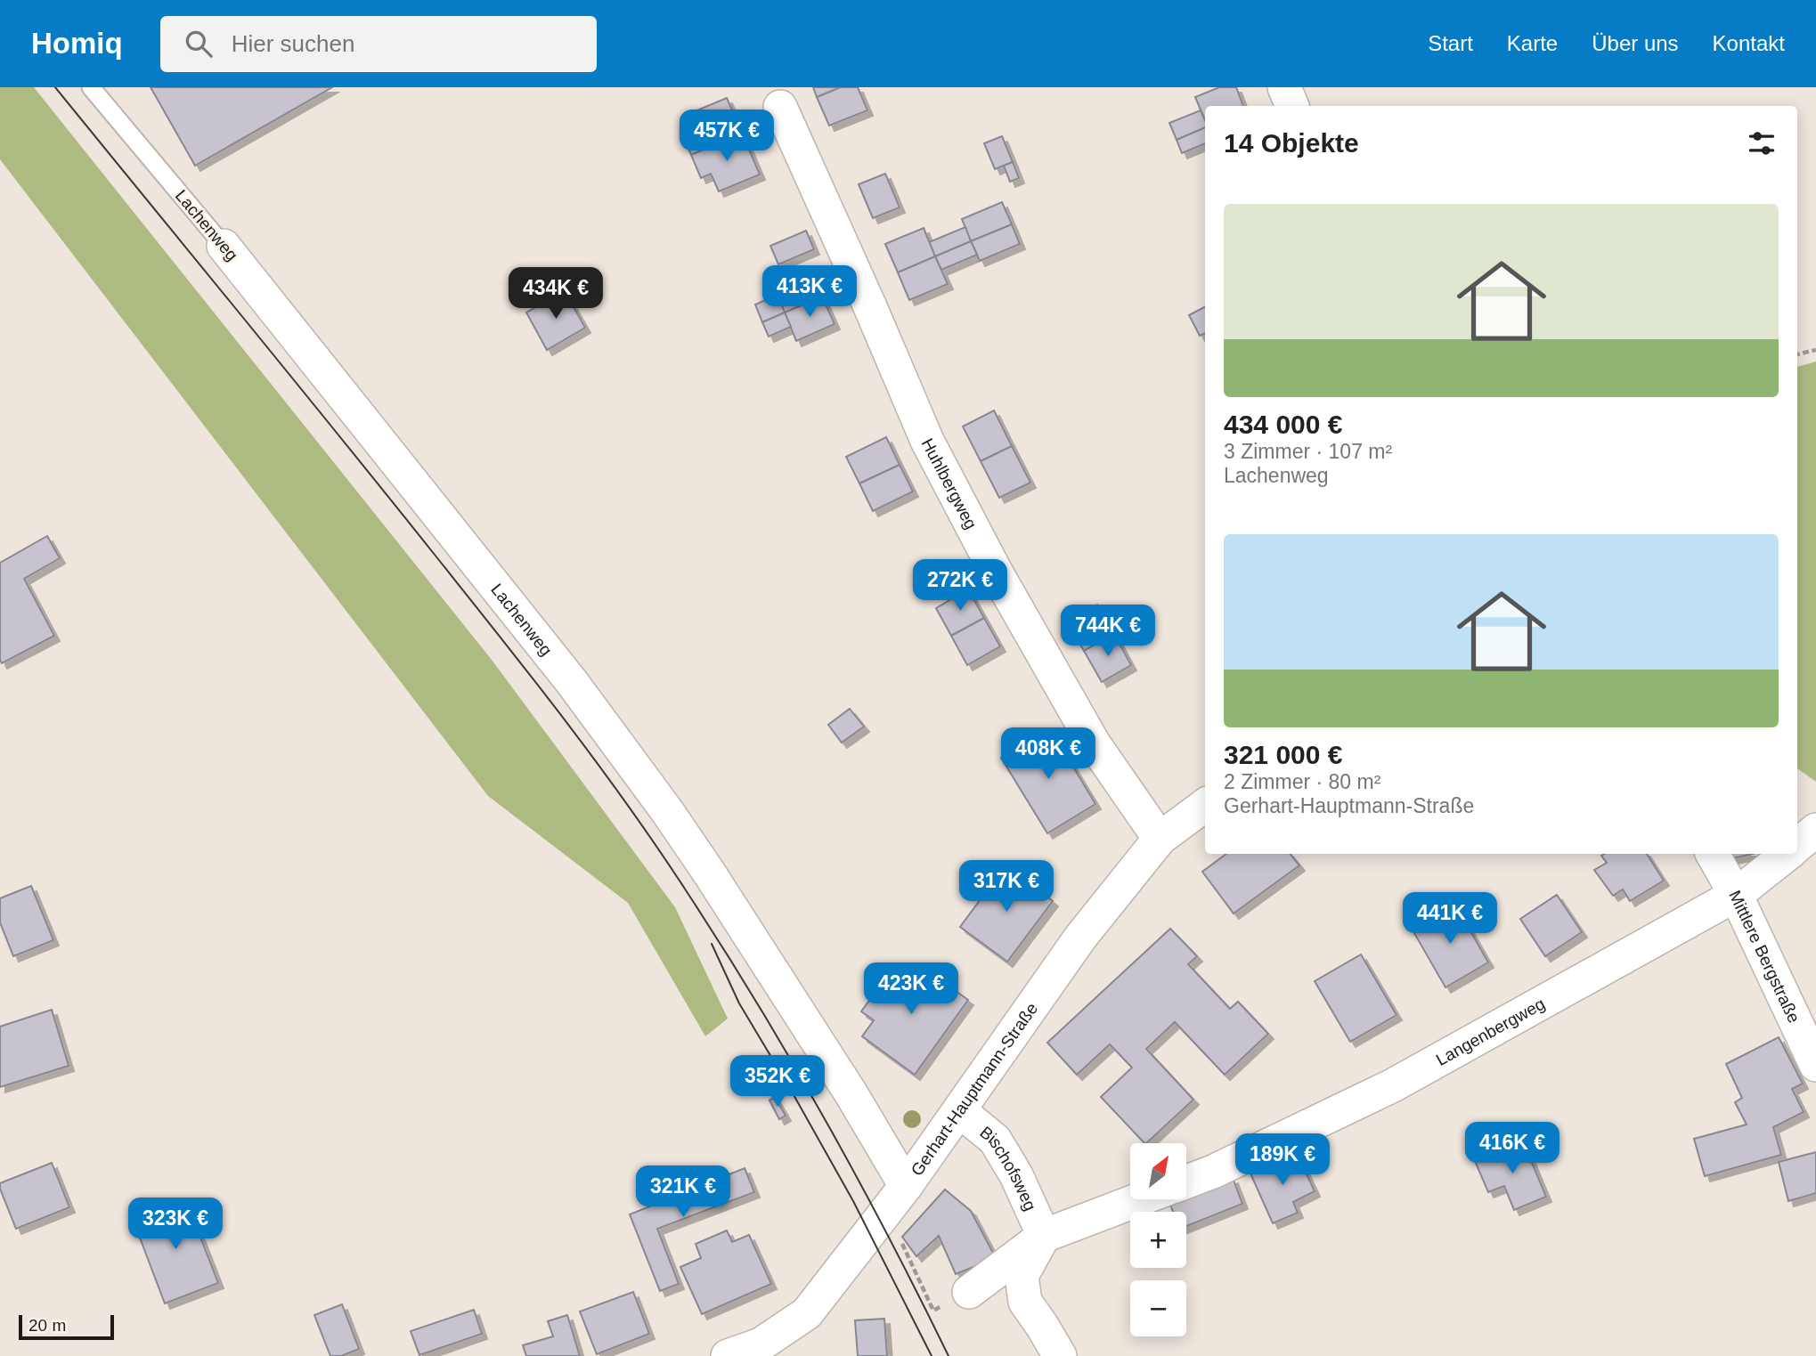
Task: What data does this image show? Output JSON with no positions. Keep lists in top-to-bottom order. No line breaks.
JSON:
{"streets":{"street":["Lachenweg","Huhlbergweg","Mittlere Bergstraße","Langenbergweg","Gerhart-Hauptmann-Straße","Bischofsweg"]},"crossings":[["Lachenweg","Gerhart-Hauptmann-Straße"],["Huhlbergweg","Gerhart-Hauptmann-Straße"],["Mittlere Bergstraße","Langenbergweg"],["Gerhart-Hauptmann-Straße","Bischofsweg"]],"scale_bar":"20 m","north":"top right","page":{"header":"Homiq","search":"Hier suchen","nav":["Start","Karte","Über uns","Kontakt"],"heading":"14 Objekte","price":["457K €","413K €","434K €","272K €","744K €","408K €","317K €","441K €","423K €","352K €","416K €","189K €","321K €","323K €"],"list":[{"name":"434 000 €","note":"3 Zimmer · 107 m² · Lachenweg"},{"name":"321 000 €","note":"2 Zimmer · 80 m² · Gerhart-Hauptmann-Straße"}],"map_buttons":["+","−"],"scale":"20 m"}}
